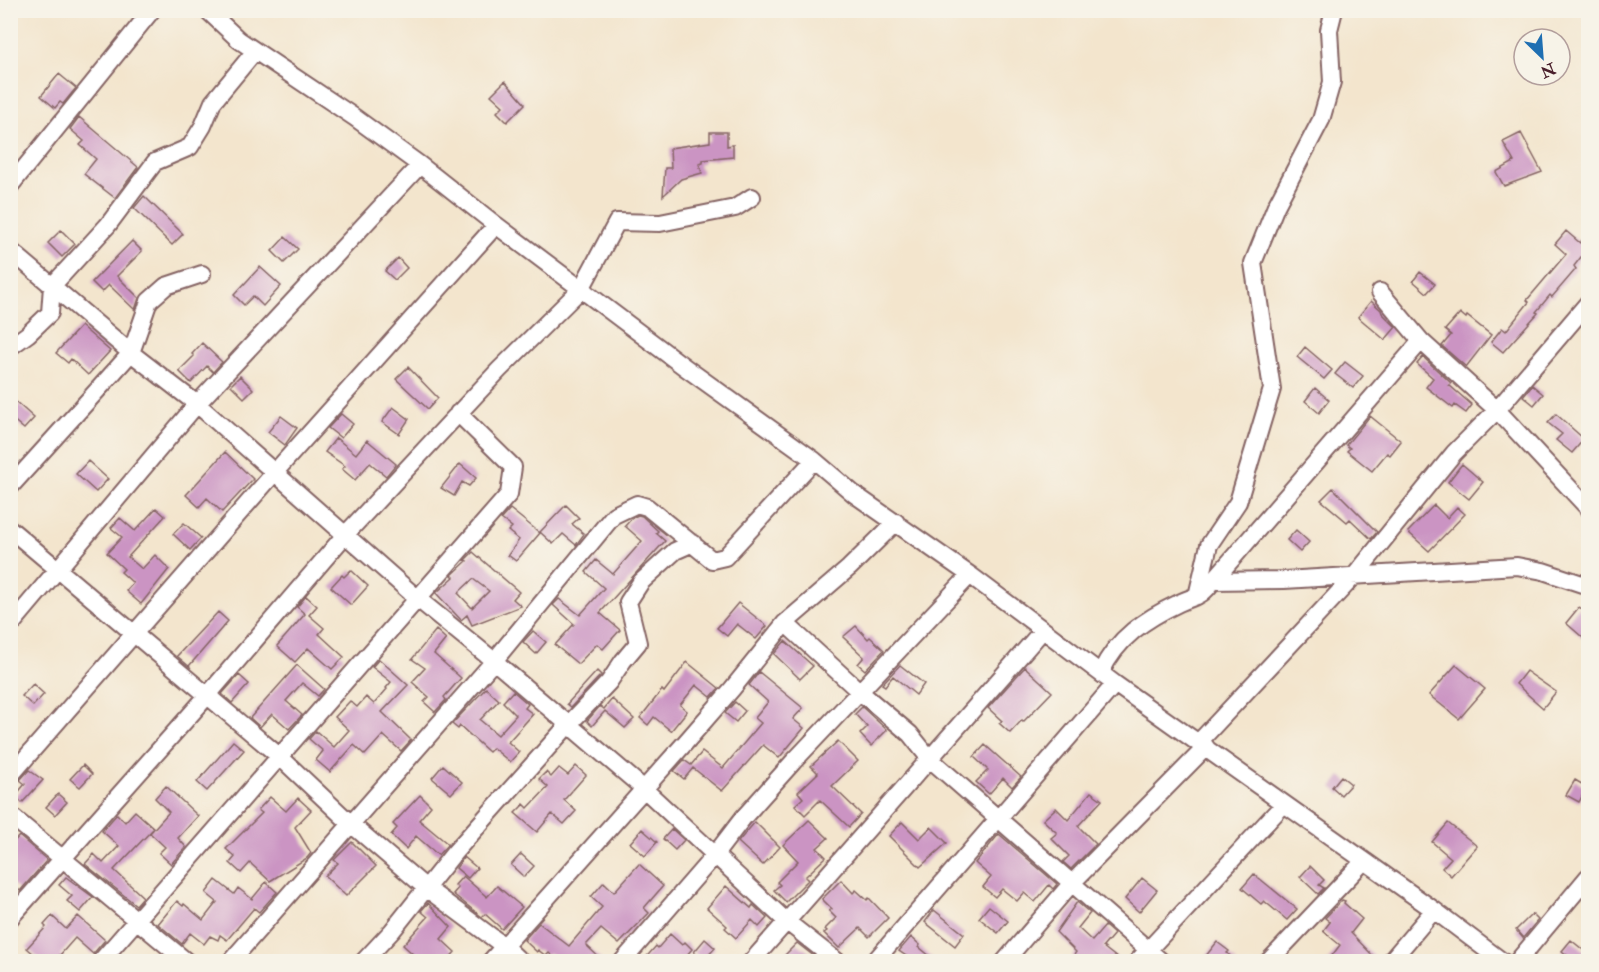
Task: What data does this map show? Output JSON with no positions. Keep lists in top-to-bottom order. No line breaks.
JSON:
{"north":"bottom right"}
